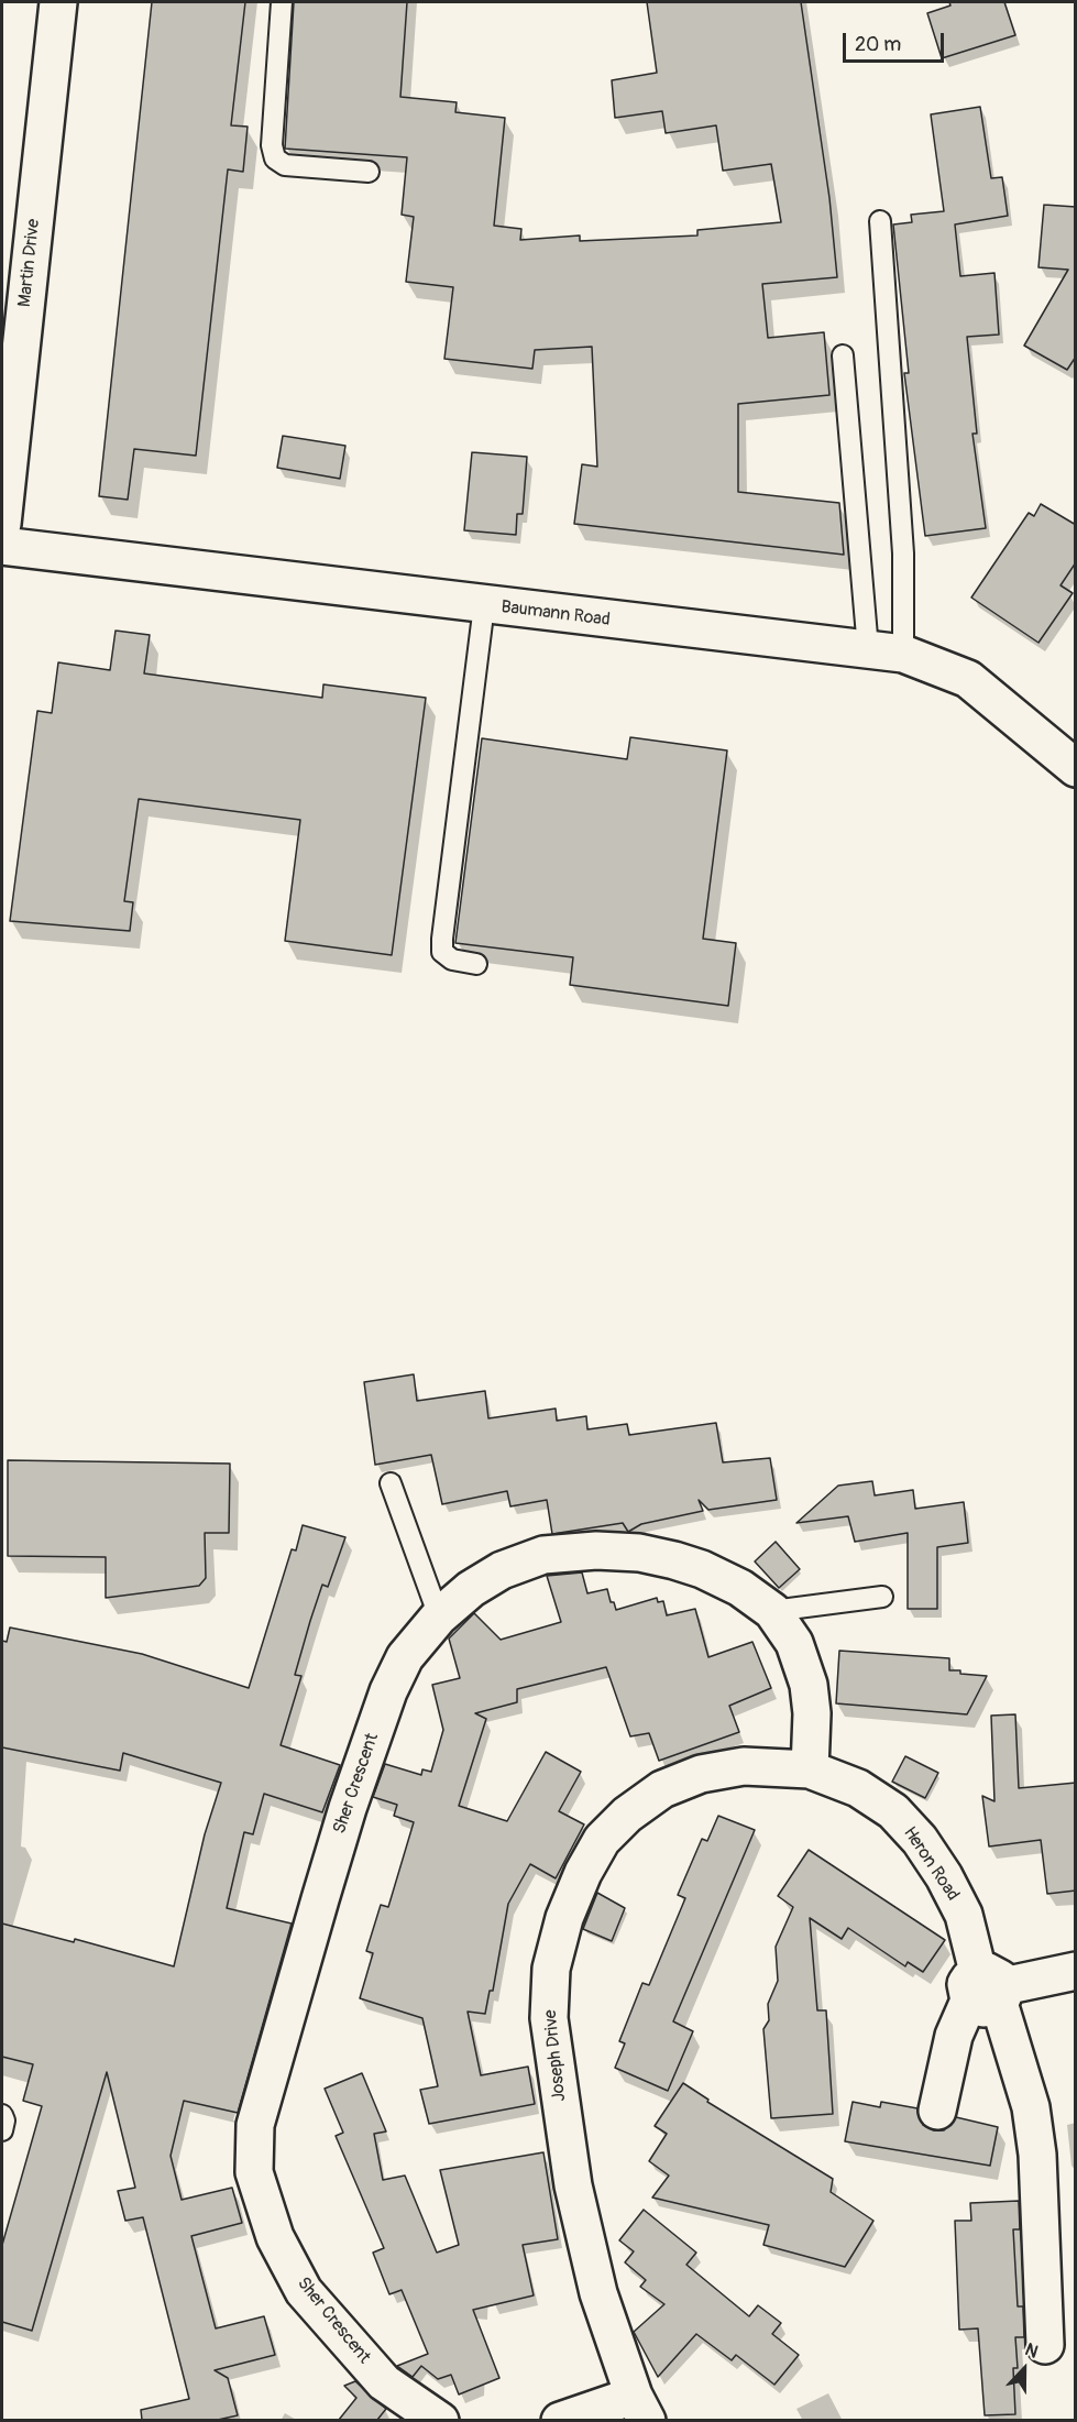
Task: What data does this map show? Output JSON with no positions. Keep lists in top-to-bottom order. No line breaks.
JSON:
{"streets":{"street":["Martin Drive","Baumann Road","Sher Crescent","Heron Road","Joseph Drive"]},"crossings":[["Sher Crescent","Heron Road"],["Sher Crescent","Joseph Drive"],["Heron Road","Joseph Drive"]],"scale_bar":"20 m","north":"top"}
